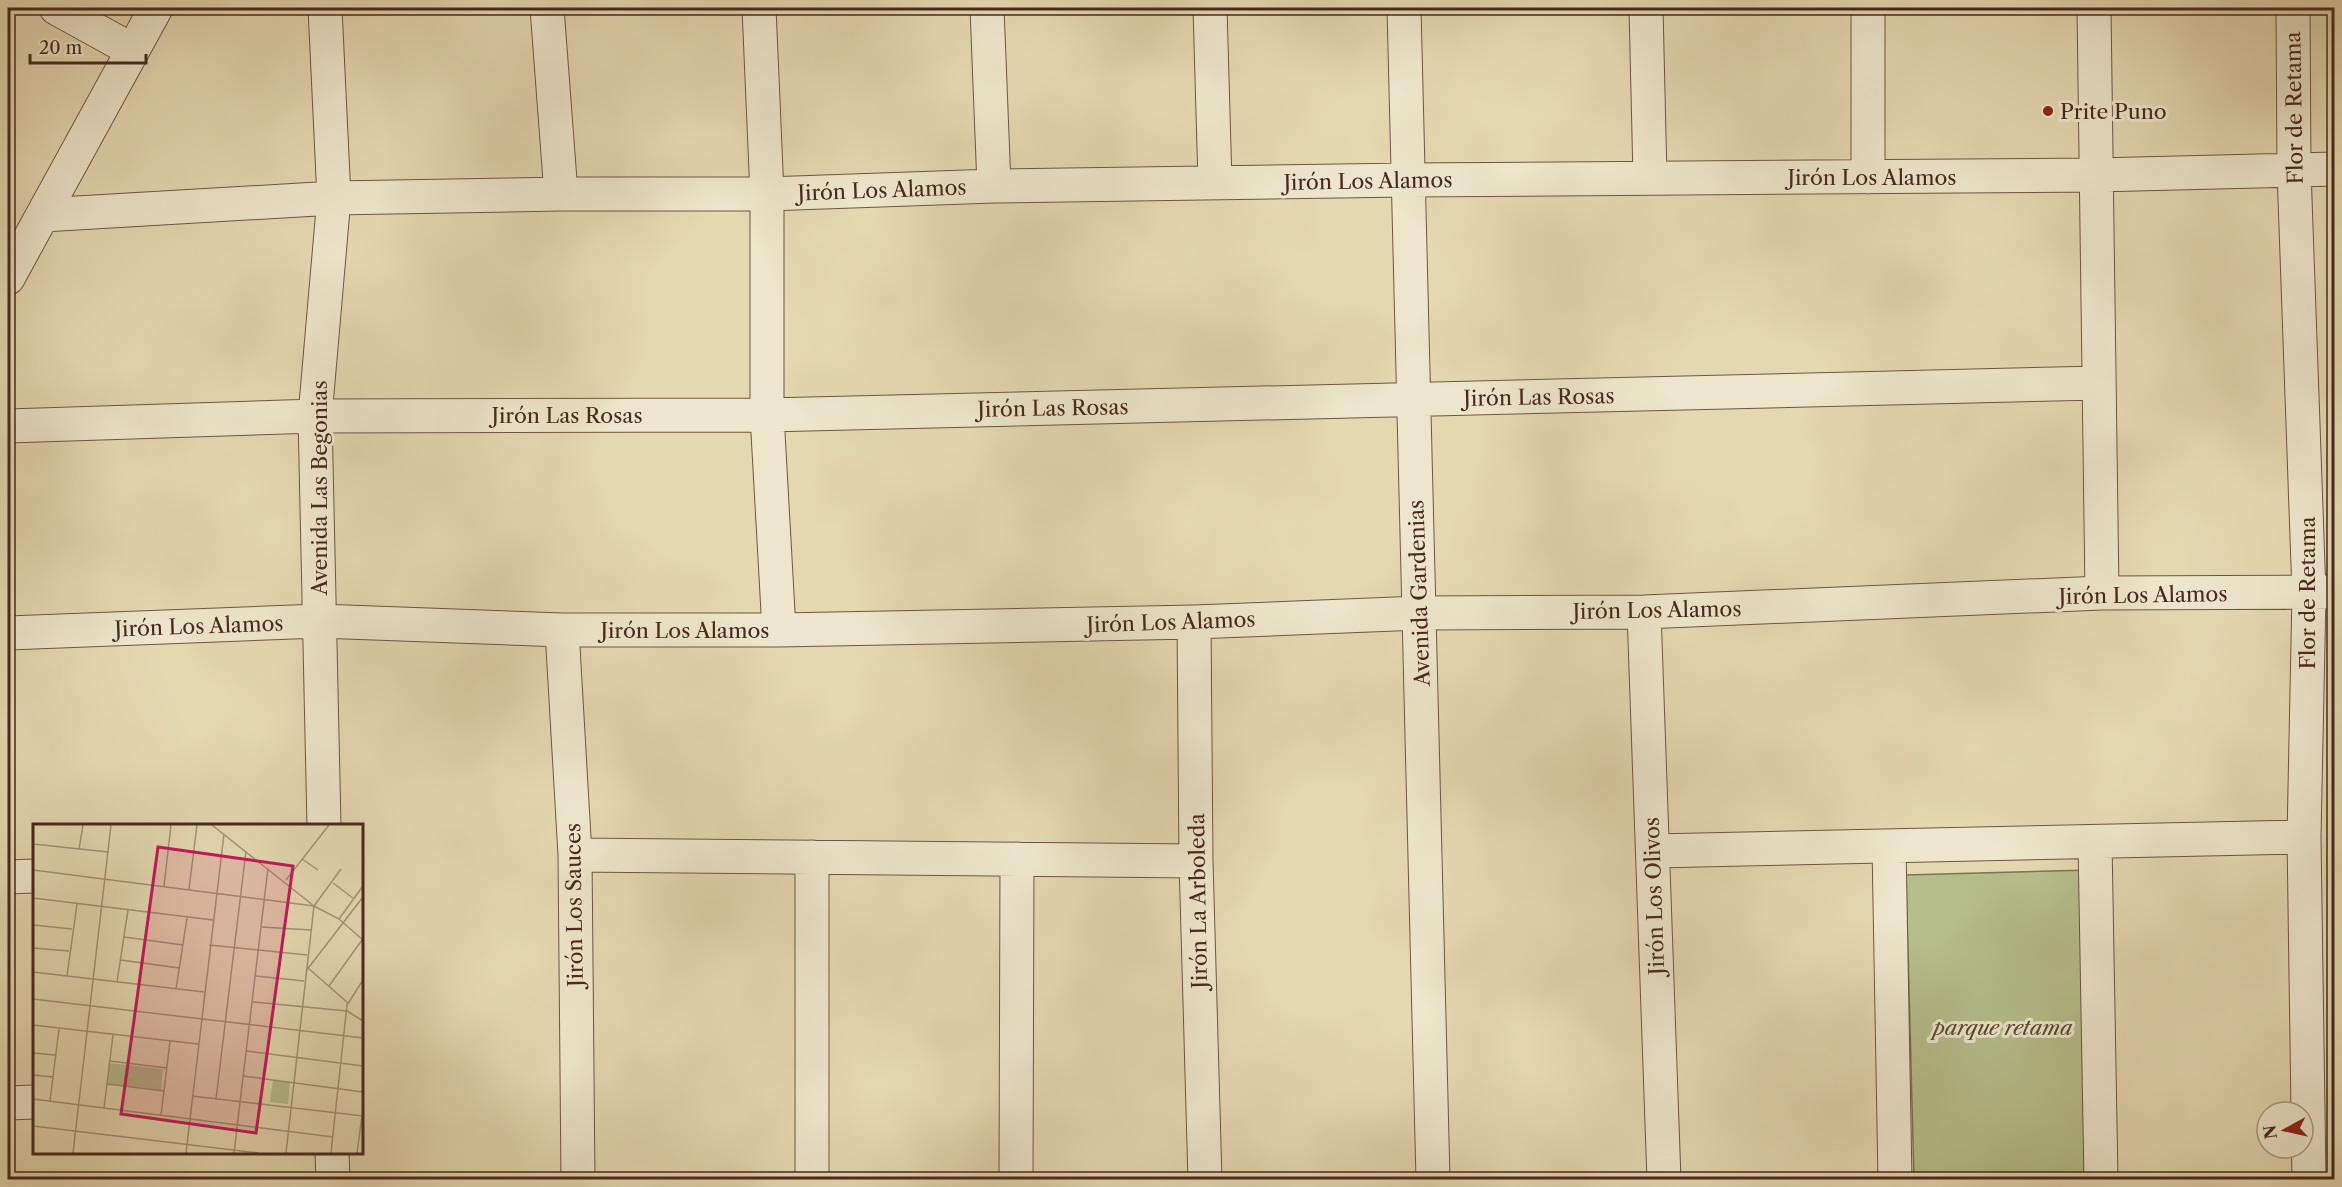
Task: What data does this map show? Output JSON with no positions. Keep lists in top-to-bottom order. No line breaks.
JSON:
{"streets":{"street":["Flor de Retama","Jirón Los Alamos","Jirón Las Rosas","Avenida Las Begonias","Avenida Gardenias","Jirón Los Olivos","Jirón La Arboleda","Jirón Los Sauces"]},"crossings":[["Flor de Retama","Jirón Los Alamos"],["Jirón Los Alamos","Avenida Las Begonias"],["Jirón Los Alamos","Avenida Gardenias"],["Jirón Los Alamos","Jirón Los Olivos"],["Jirón Los Alamos","Jirón La Arboleda"],["Jirón Los Alamos","Jirón Los Sauces"],["Jirón Las Rosas","Avenida Las Begonias"],["Jirón Las Rosas","Avenida Gardenias"]],"parks":["parque retama"],"places":["Prite Puno"],"scale_bar":"20 m","north":"left"}
